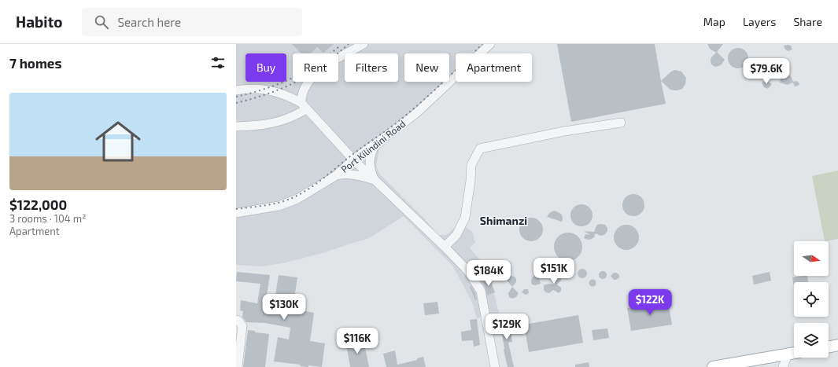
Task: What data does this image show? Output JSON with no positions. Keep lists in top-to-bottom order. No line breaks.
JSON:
{"streets":{"street":["Port Kilindini Road"]},"districts":["Shimanzi"],"north":"right","page":{"header":"Habito","search":"Search here","nav":["Map","Layers","Share"],"heading":"7 homes","chip":["Buy","Rent","Filters","New","Apartment"],"price":["$79.6K","$151K","$184K","$122K","$130K","$129K","$116K"],"list":[{"name":"$122,000","note":"3 rooms · 104 m² · Apartment"}]}}
